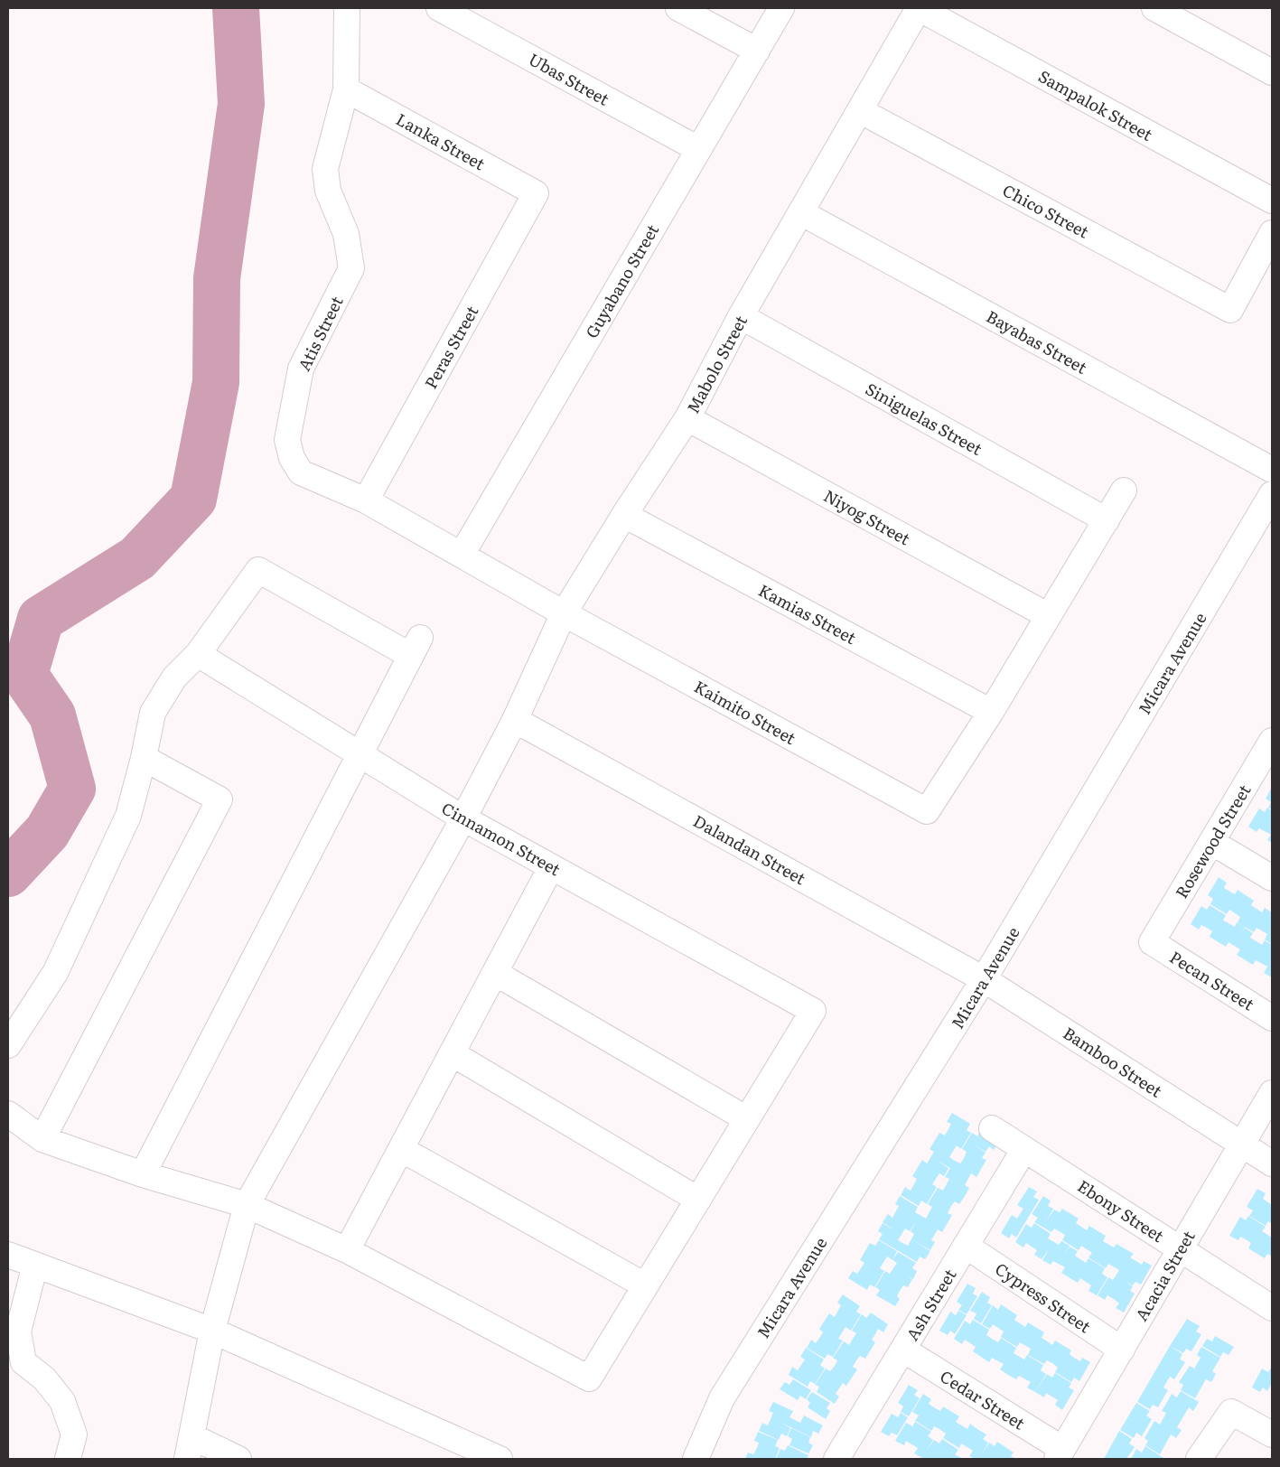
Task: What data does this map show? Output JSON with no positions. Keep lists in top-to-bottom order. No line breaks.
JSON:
{"streets":{"street":["Ubas Street","Sampalok Street","Lanka Street","Chico Street","Guyabano Street","Atis Street","Bayabas Street","Peras Street","Mabolo Street","Siniguelas Street","Niyog Street","Kamias Street","Micara Avenue","Kaimito Street","Cinnamon Street","Rosewood Street","Dalandan Street","Pecan Street","Bamboo Street","Ebony Street","Acacia Street","Cypress Street","Ash Street","Cedar Street"]},"crossings":[["Ubas Street","Guyabano Street"],["Sampalok Street","Mabolo Street"],["Lanka Street","Atis Street"],["Lanka Street","Peras Street"],["Chico Street","Mabolo Street"],["Guyabano Street","Atis Street"],["Atis Street","Peras Street"],["Atis Street","Mabolo Street"],["Atis Street","Kaimito Street"],["Bayabas Street","Mabolo Street"],["Mabolo Street","Siniguelas Street"],["Mabolo Street","Niyog Street"],["Mabolo Street","Kamias Street"],["Mabolo Street","Kaimito Street"],["Mabolo Street","Cinnamon Street"],["Mabolo Street","Dalandan Street"],["Kamias Street","Kaimito Street"],["Micara Avenue","Dalandan Street"],["Micara Avenue","Bamboo Street"],["Rosewood Street","Pecan Street"],["Dalandan Street","Bamboo Street"],["Bamboo Street","Acacia Street"],["Ebony Street","Acacia Street"],["Ebony Street","Ash Street"],["Acacia Street","Cypress Street"],["Acacia Street","Cedar Street"],["Cypress Street","Ash Street"],["Ash Street","Cedar Street"]]}
